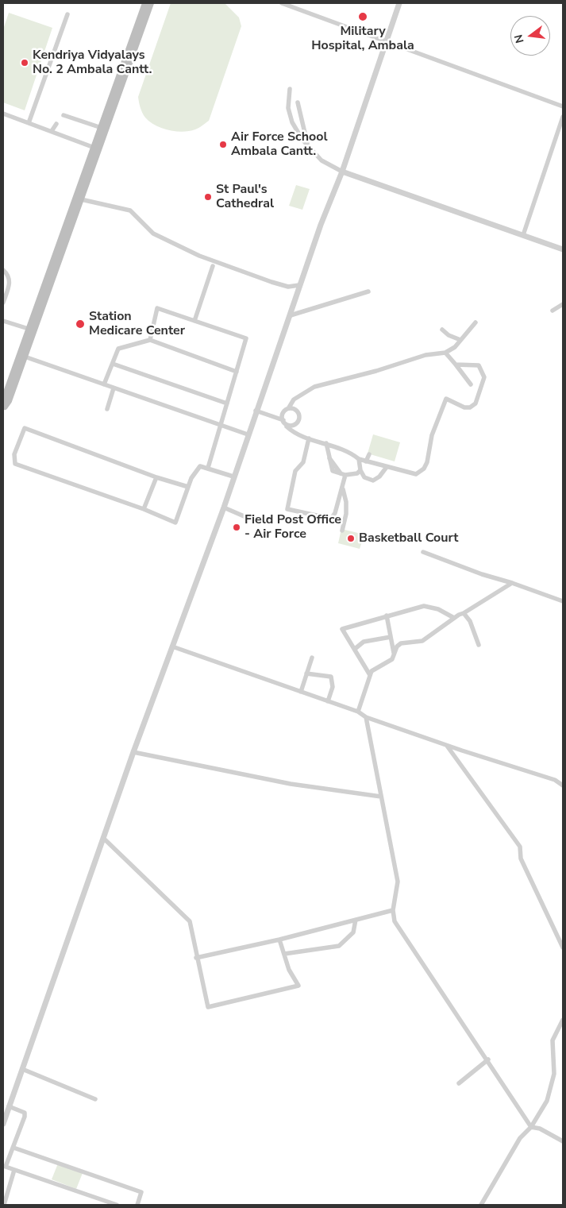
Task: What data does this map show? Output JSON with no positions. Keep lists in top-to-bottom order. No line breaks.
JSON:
{"places":["Military Hospital, Ambala","Kendriya Vidyalays No. 2 Ambala Cantt.","Air Force School Ambala Cantt.","St Paul's Cathedral","Station Medicare Center","Field Post Office - Air Force","Basketball Court"],"north":"left"}
